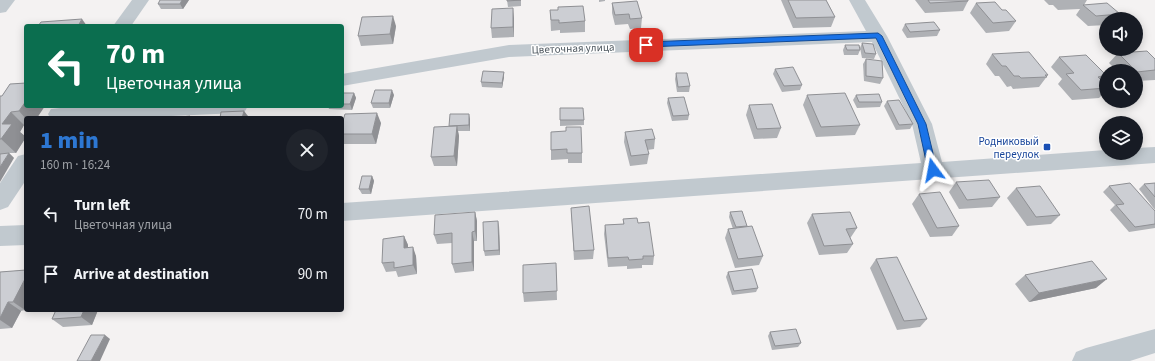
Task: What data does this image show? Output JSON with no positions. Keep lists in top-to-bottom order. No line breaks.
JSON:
{"streets":{"street":["Цветочная улица"]},"places":{"transit":["Родниковый переулок"]},"page":{"turn":["70 m","Цветочная улица"],"heading":["1 min","160 m · 16:24"],"list":[{"name":"Turn left","note":"Цветочная улица","value":"70 m"},{"name":"Arrive at destination","value":"90 m"}]}}
